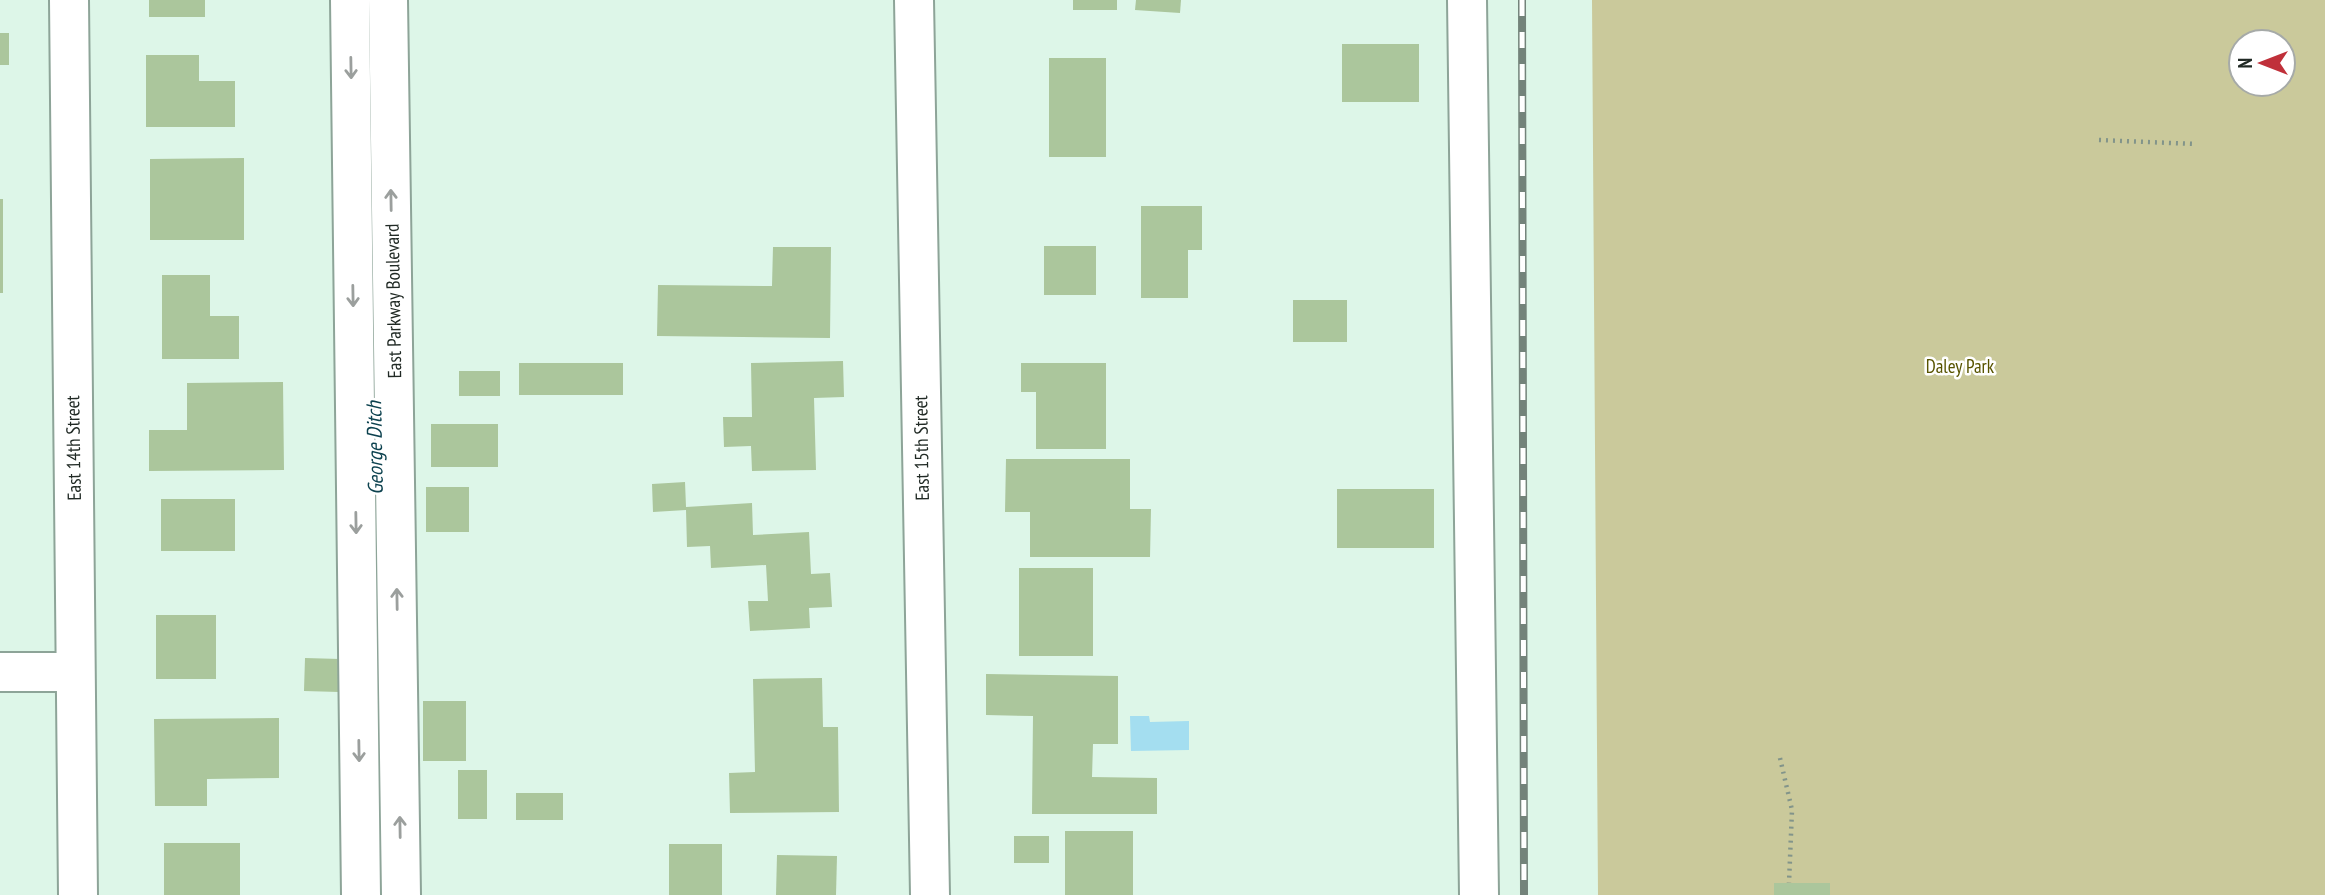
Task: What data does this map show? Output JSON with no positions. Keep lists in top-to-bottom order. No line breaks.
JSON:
{"streets":{"street":["East Parkway Boulevard","East 14th Street","East 15th Street"]},"water":["George Ditch"],"parks":["Daley Park"],"north":"left"}
